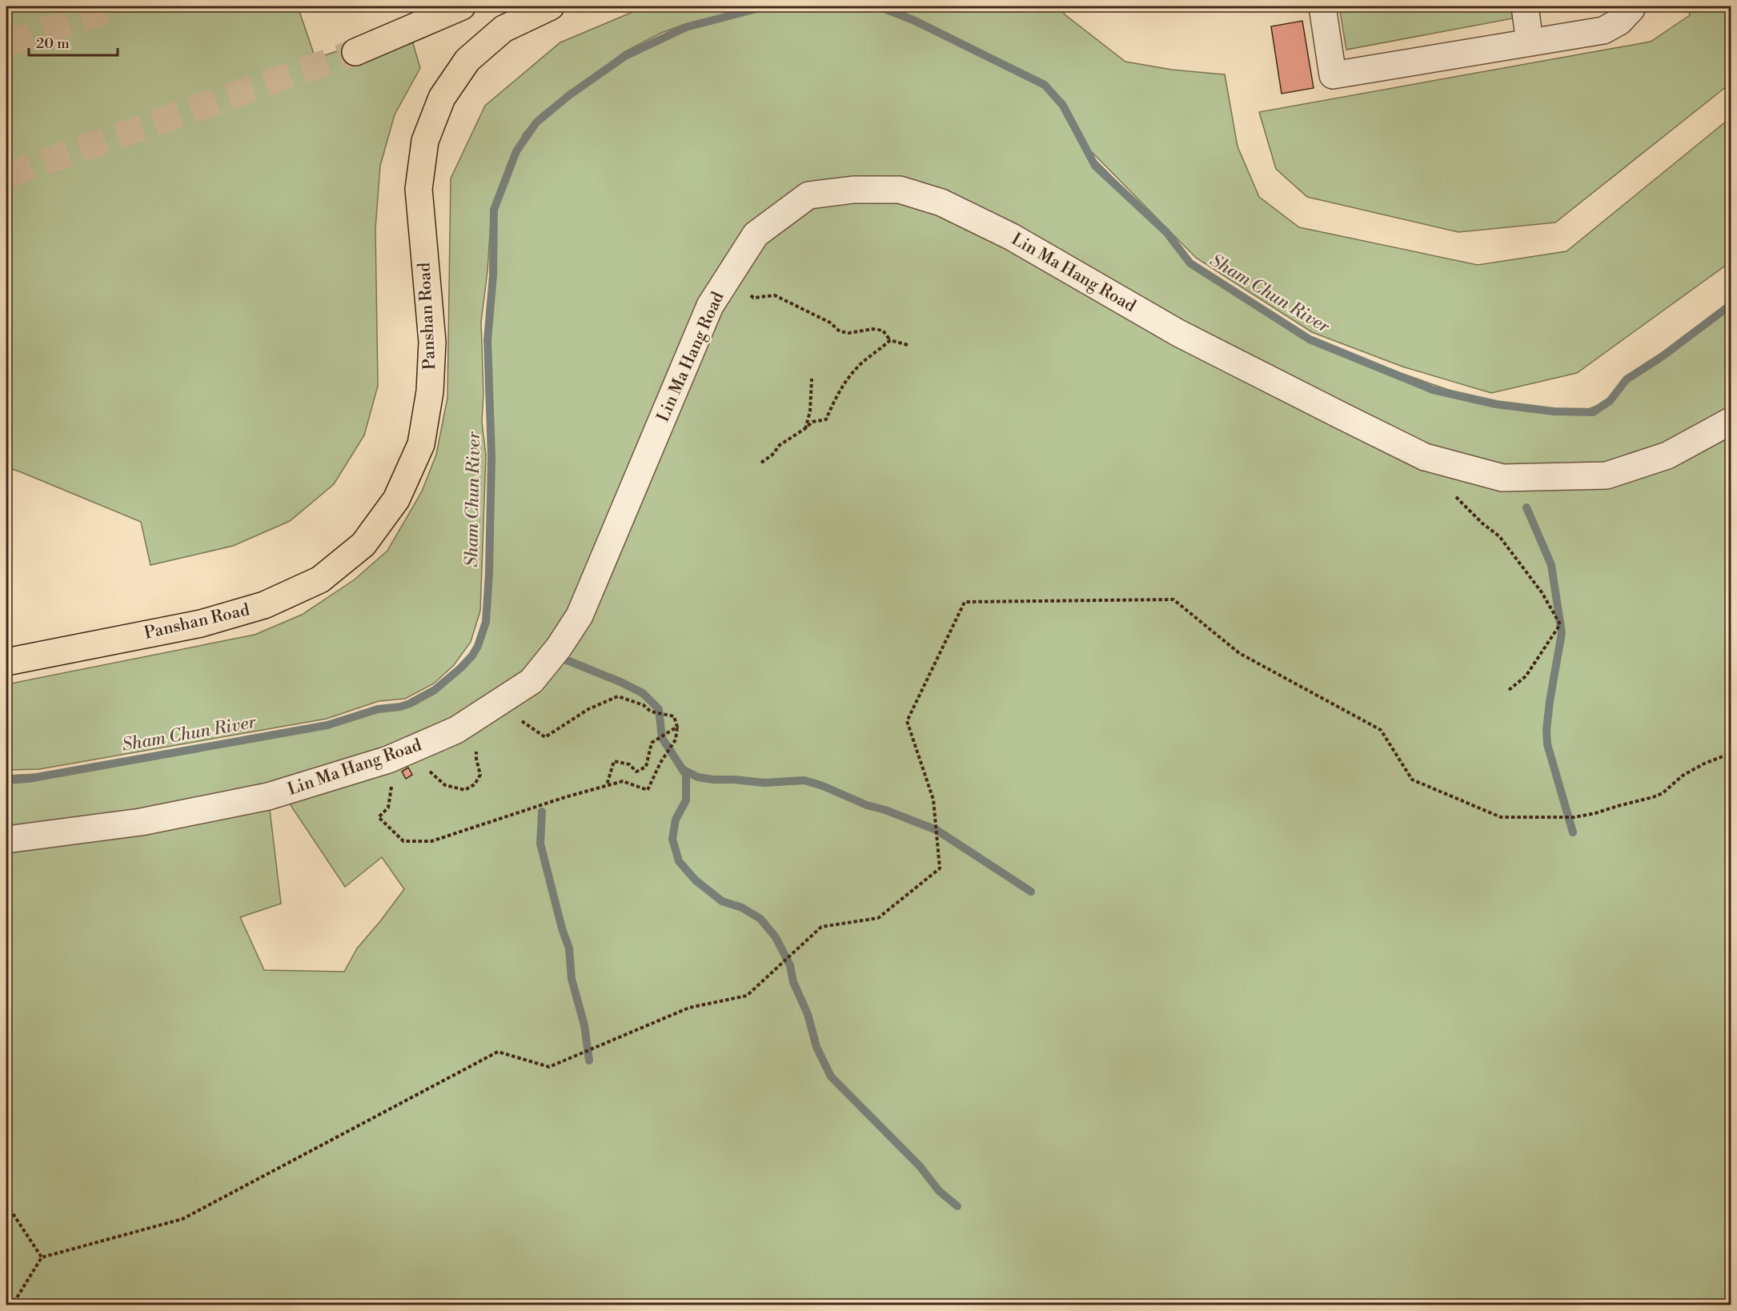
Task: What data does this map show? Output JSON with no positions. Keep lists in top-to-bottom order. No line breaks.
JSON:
{"streets":{"main road":["Panshan Road"],"street":["Lin Ma Hang Road"]},"water":["Sham Chun River"],"scale_bar":"20 m"}
